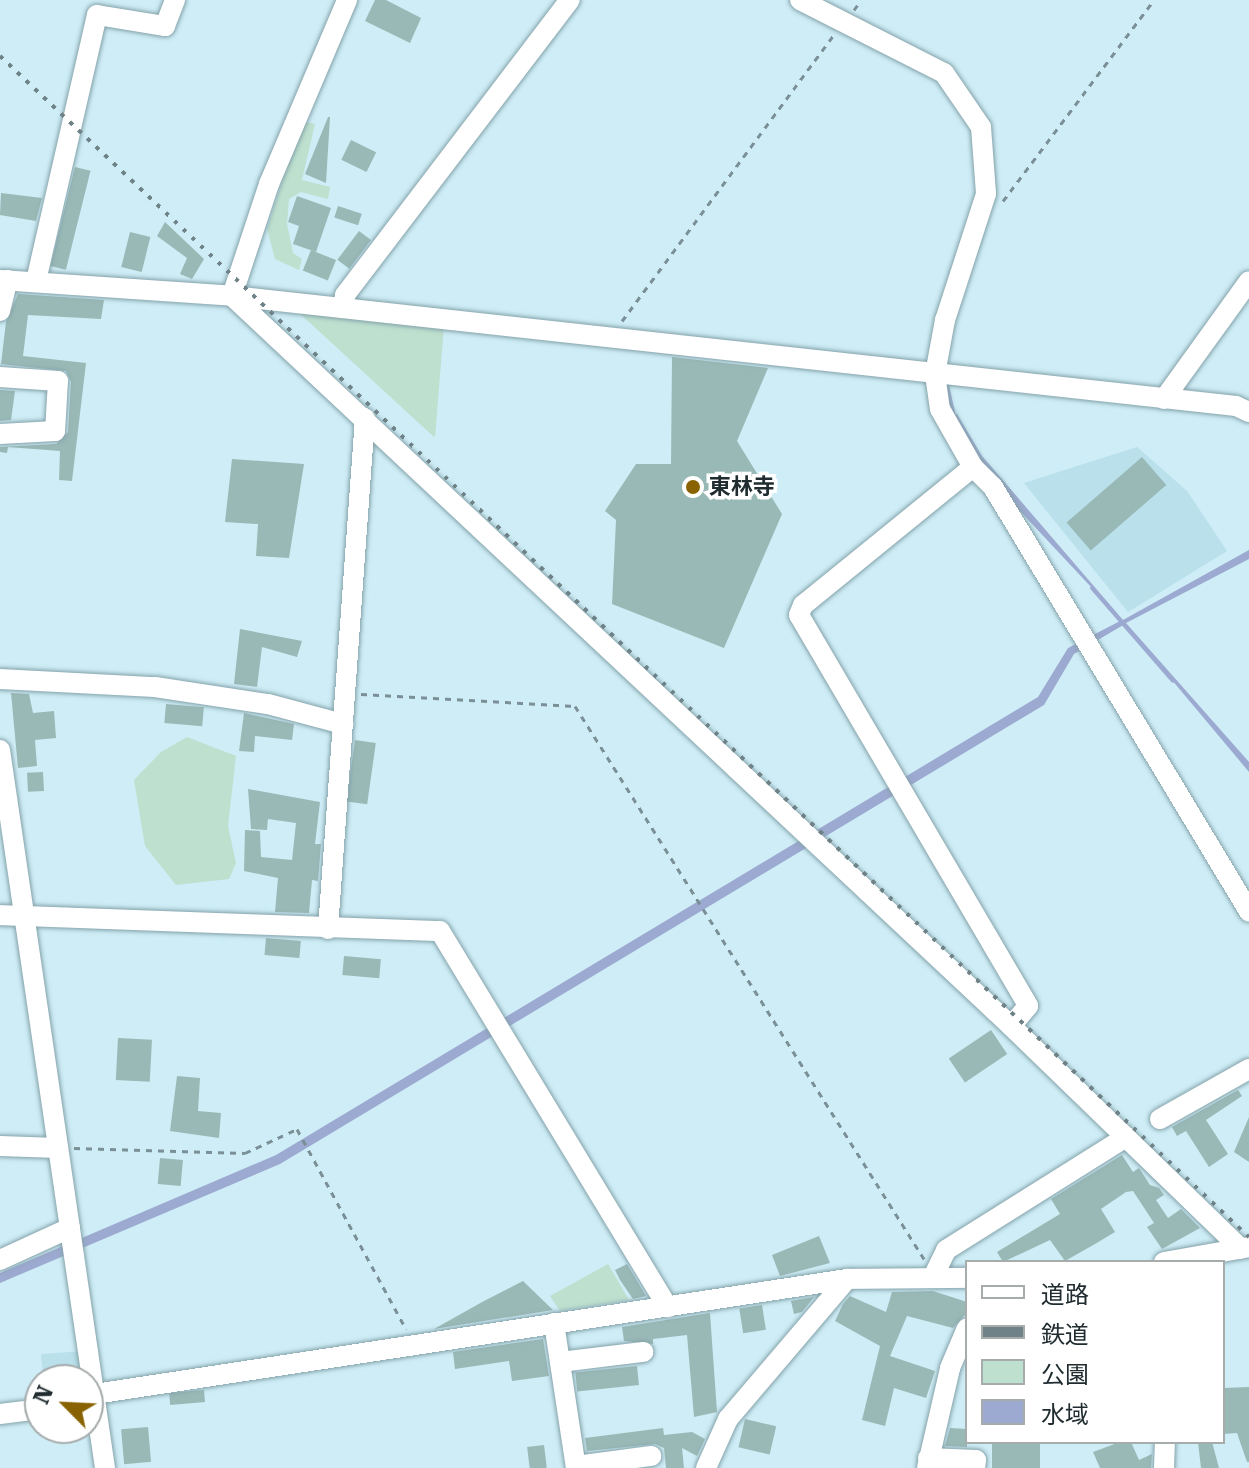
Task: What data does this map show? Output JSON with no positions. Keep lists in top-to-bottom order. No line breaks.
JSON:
{"places":["東林寺"],"legend":["道路","鉄道","公園","水域"],"north":"top left"}
